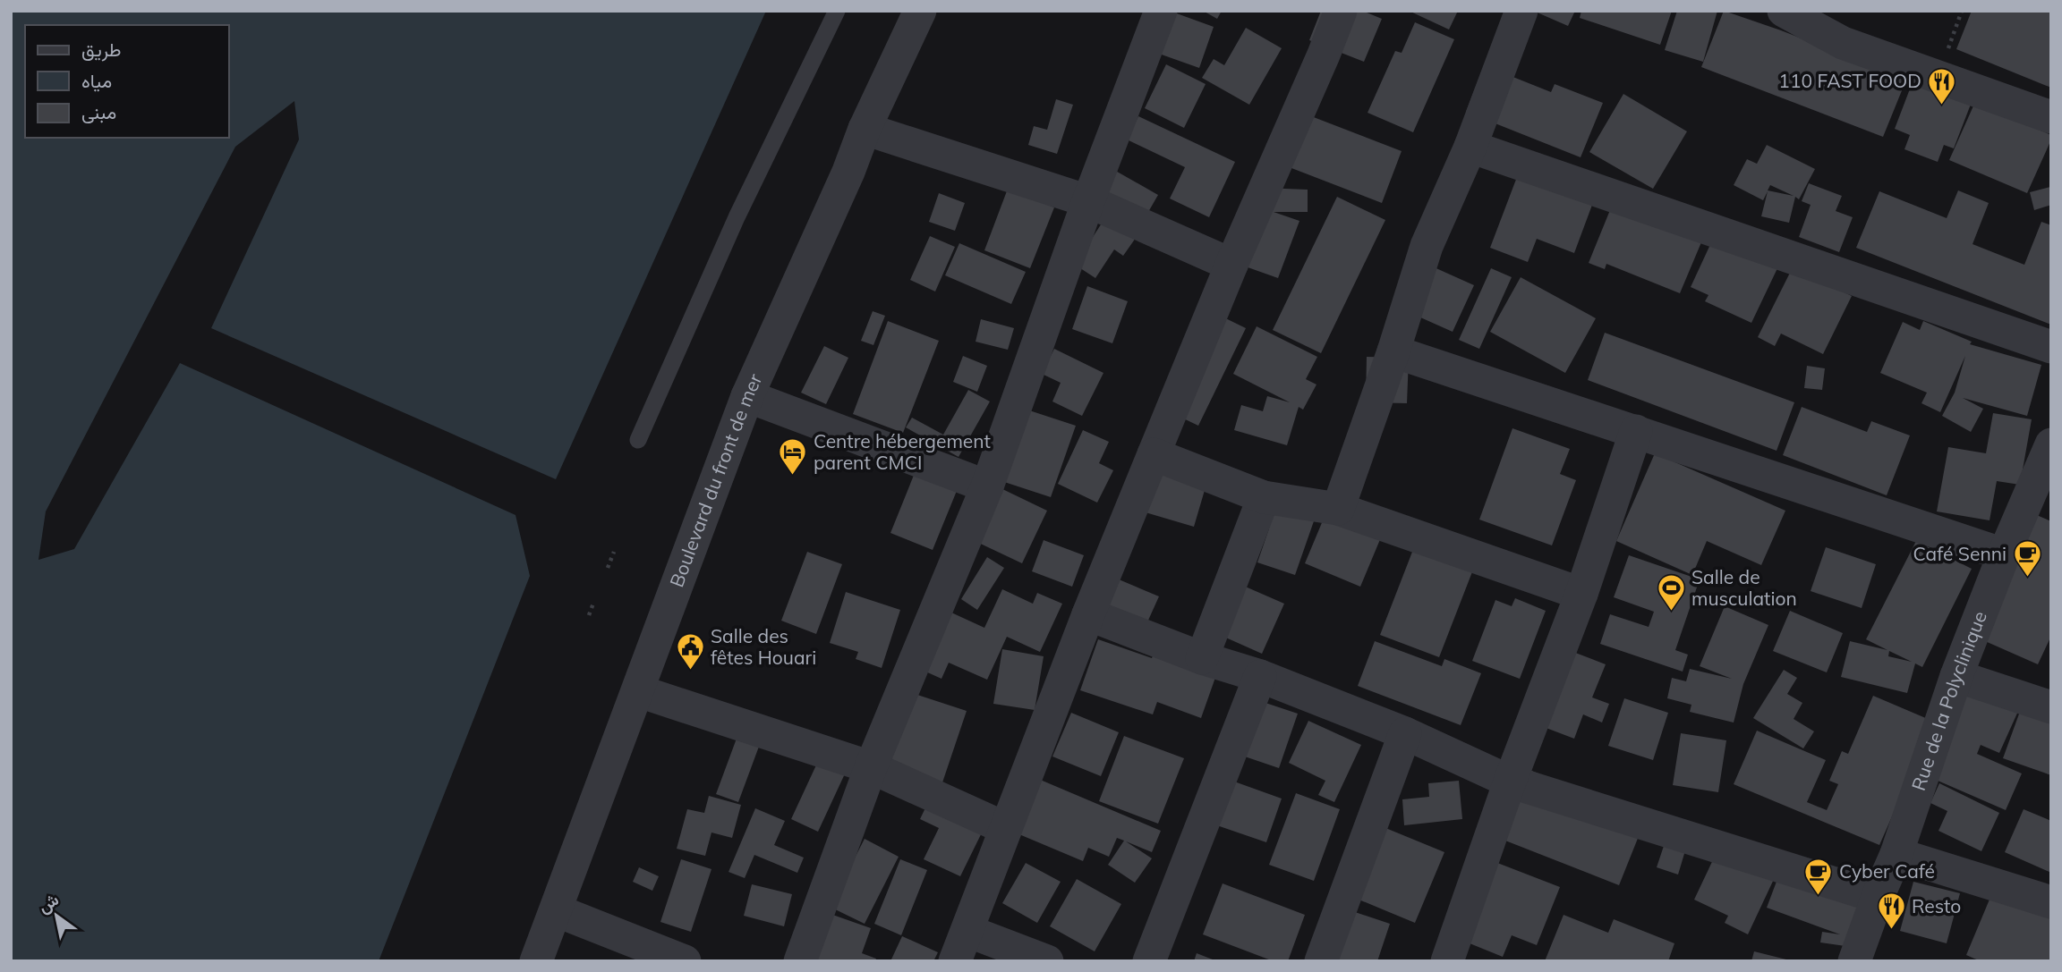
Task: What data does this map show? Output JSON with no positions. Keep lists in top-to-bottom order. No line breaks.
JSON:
{"streets":{"street":["Boulevard du front de mer","Rue de la Polyclinique"]},"places":{"restaurant":["110 FAST FOOD","Resto"],"hotel":["Centre hébergement parent CMCI"],"cafe":["Café Senni","Cyber Café"],"sports":["Salle de musculation"],"public building":["Salle des fêtes Houari"]},"legend":["طريق","مياه","مبنى"],"north":"top left"}
